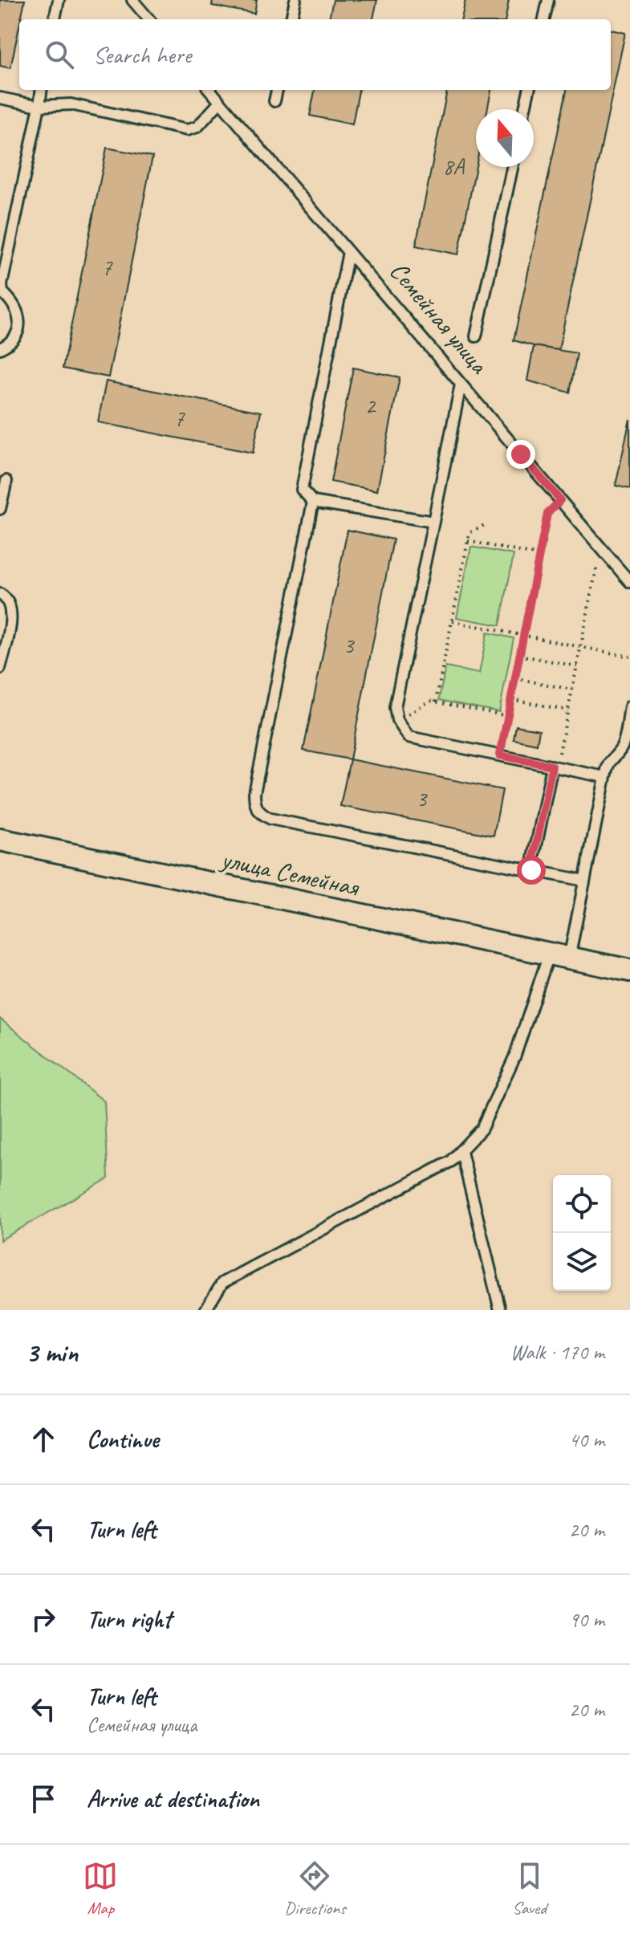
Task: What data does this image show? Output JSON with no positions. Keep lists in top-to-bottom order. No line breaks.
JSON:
{"streets":{"street":["улица Семейная"],"lane":["Семейная улица"]},"house_numbers":["8А","7","2","7","3","3"],"north":"top","page":{"search":"Search here","heading":["3 min","Walk · 170 m"],"list":[["Continue","40 m"],["Turn left","20 m"],["Turn right","90 m"],["Turn left","Семейная улица","20 m"],"Arrive at destination"],"nav":["Map","Directions","Saved"]}}
